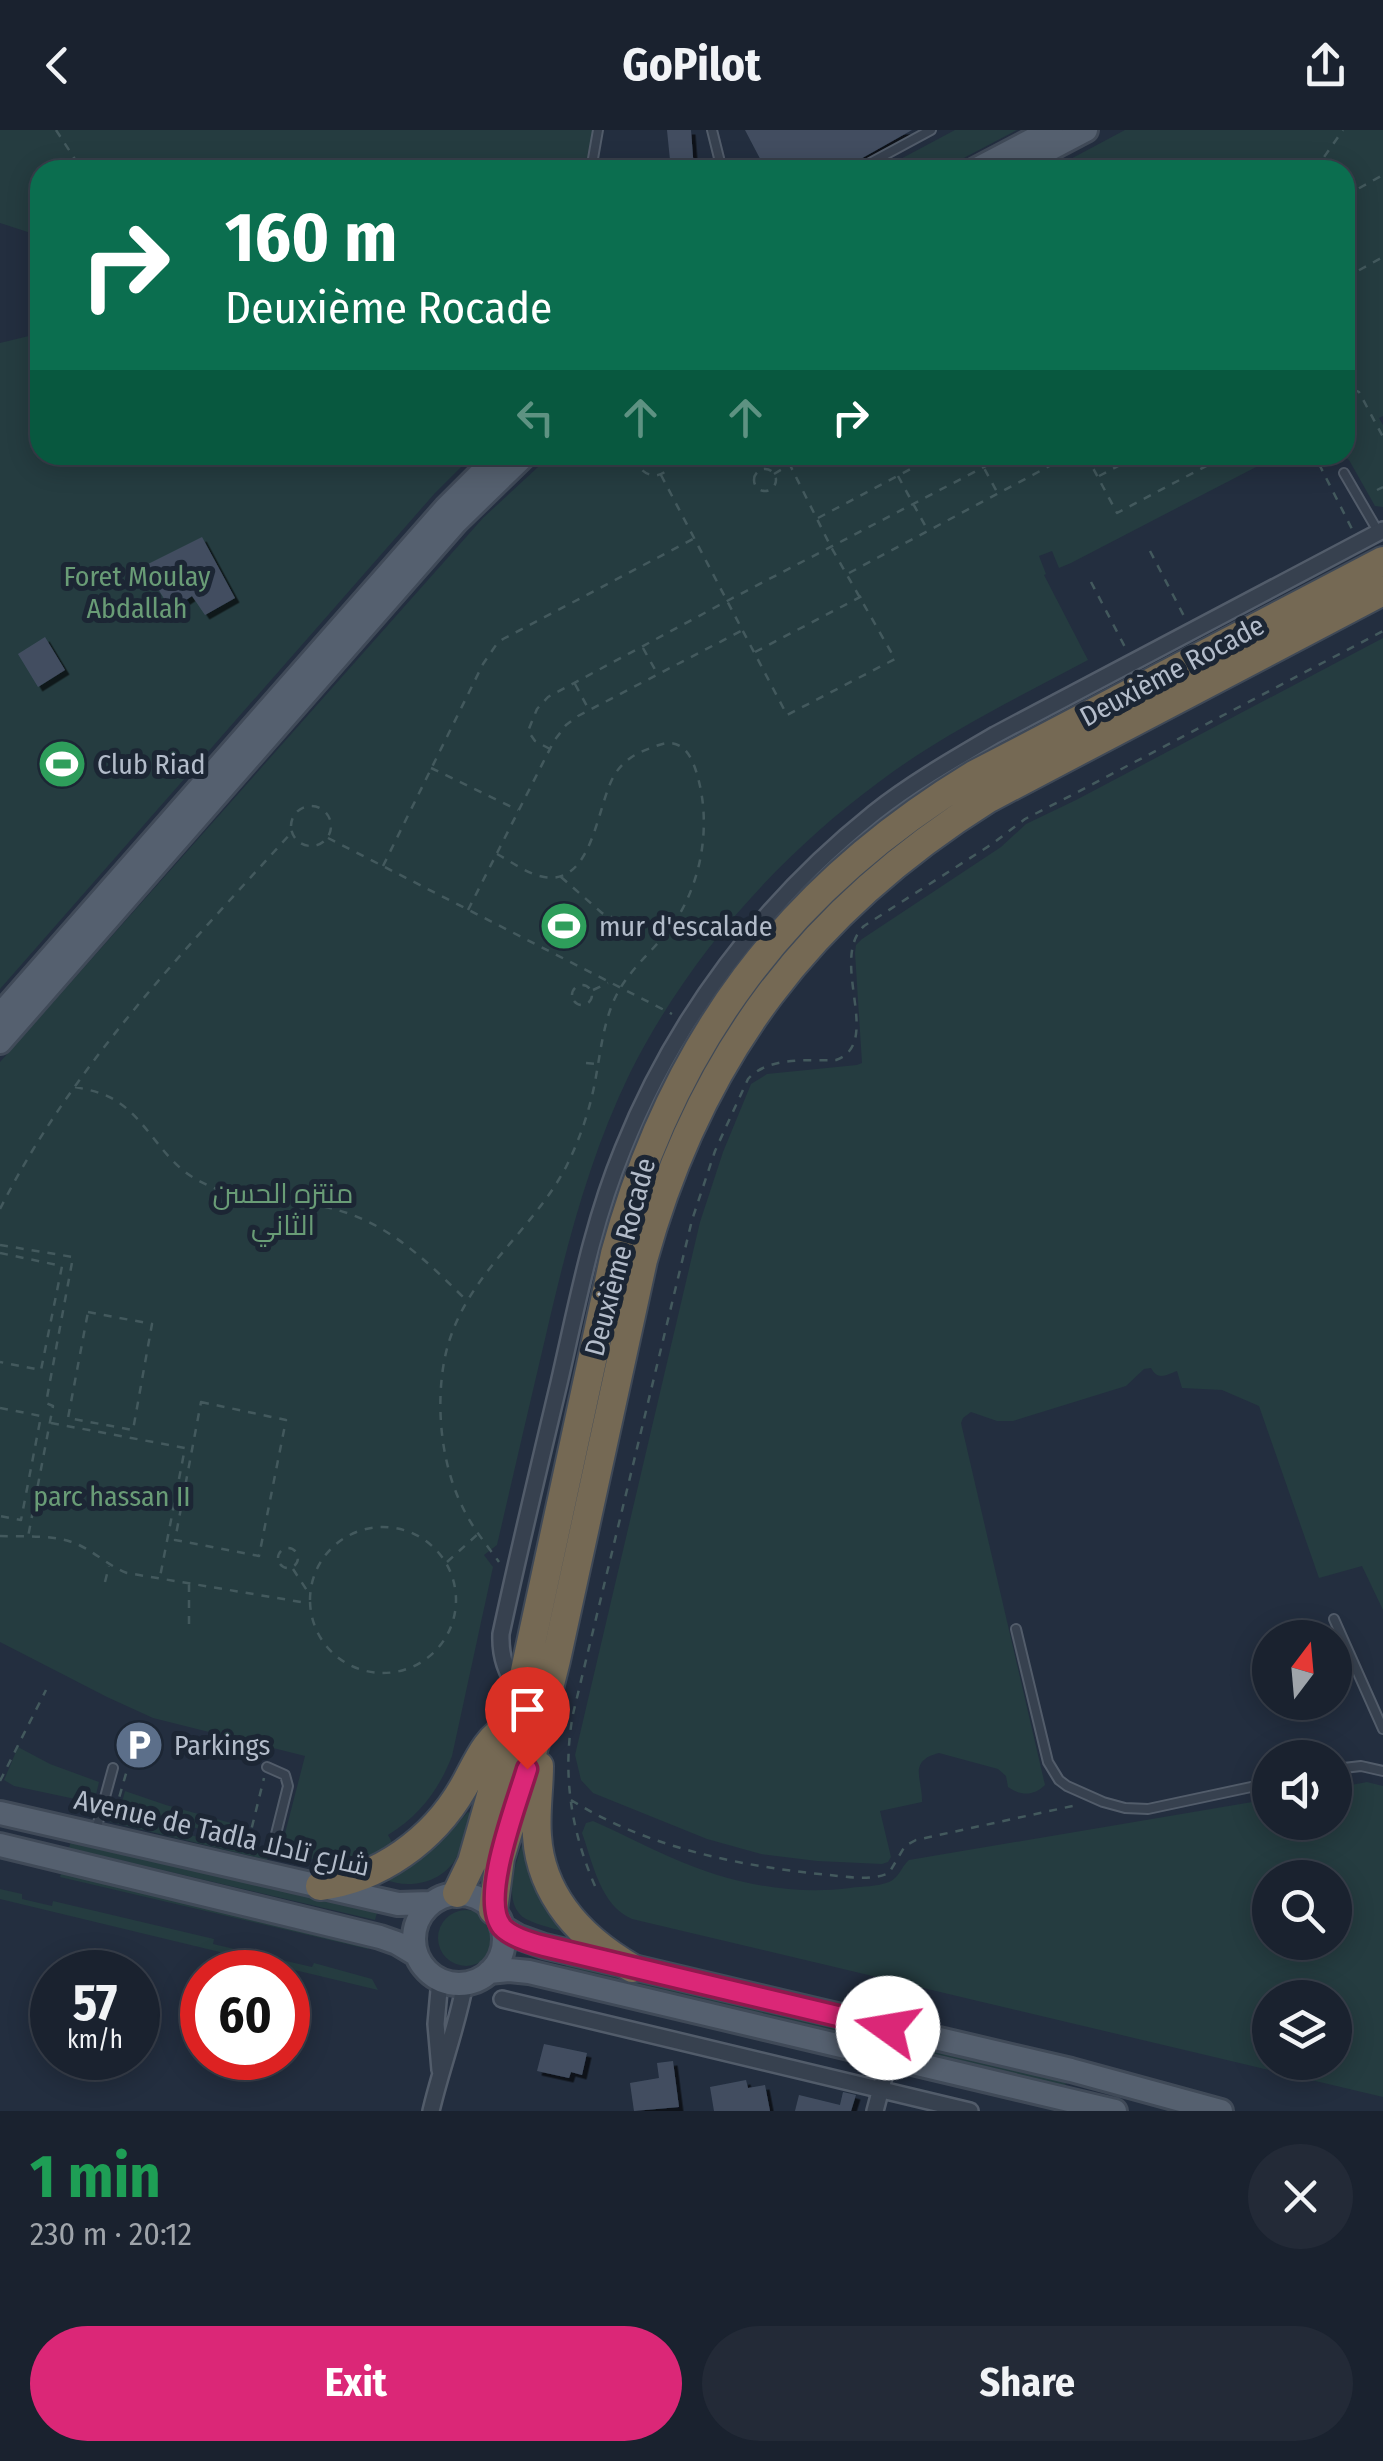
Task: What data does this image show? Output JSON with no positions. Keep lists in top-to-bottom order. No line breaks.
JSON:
{"streets":{"highway":["Deuxième Rocade"],"main road":["Avenue de Tadla شارع تادلا"]},"crossings":[["Deuxième Rocade","Avenue de Tadla شارع تادلا"]],"parks":["Foret Moulay Abdallah","منتزه الحسن الثاني","parc hassan II"],"places":{"sports":["Club Riad","mur d'escalade"],"parking":["Parkings"]},"north":"top","page":{"header":"GoPilot","turn":["160 m","Deuxième Rocade"],"speed":"57 km/h","limit":"60","heading":["1 min","230 m · 20:12"],"buttons":["Exit","Share"]}}
